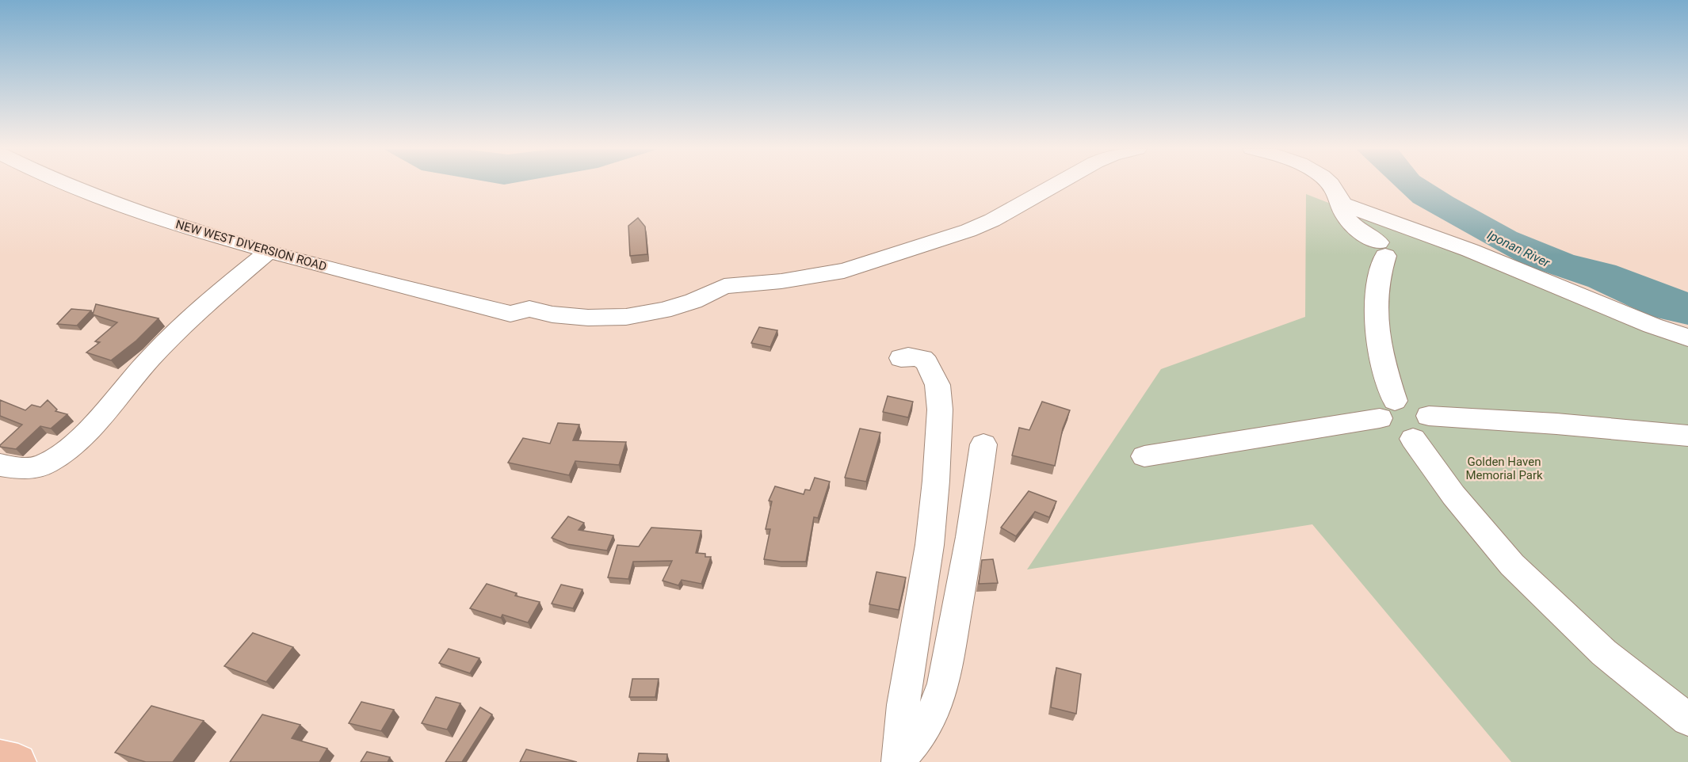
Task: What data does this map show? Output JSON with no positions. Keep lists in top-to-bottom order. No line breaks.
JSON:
{"streets":{"street":["NEW WEST DIVERSION ROAD"]},"water":["Iponan River"],"parks":["Golden Haven Memorial Park"]}
